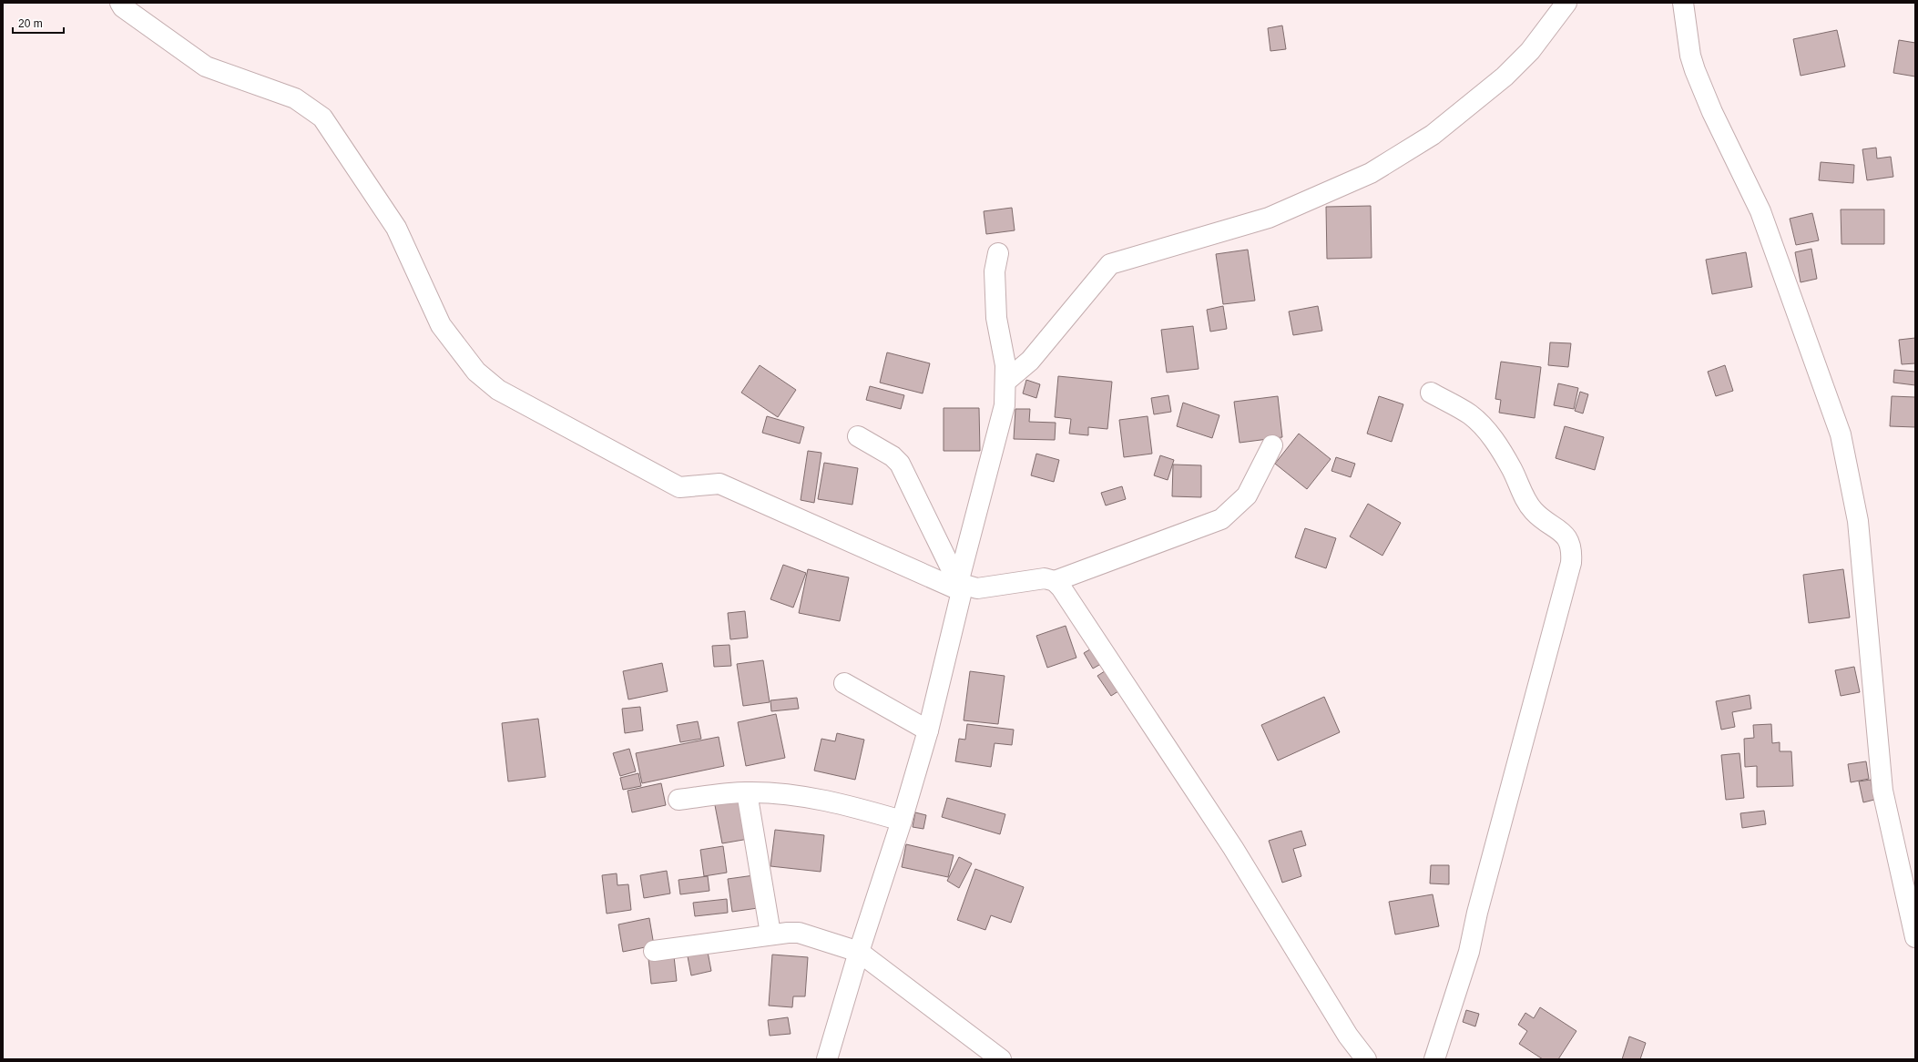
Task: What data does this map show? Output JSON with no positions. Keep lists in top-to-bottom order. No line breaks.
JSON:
{"scale_bar":"20 m"}
